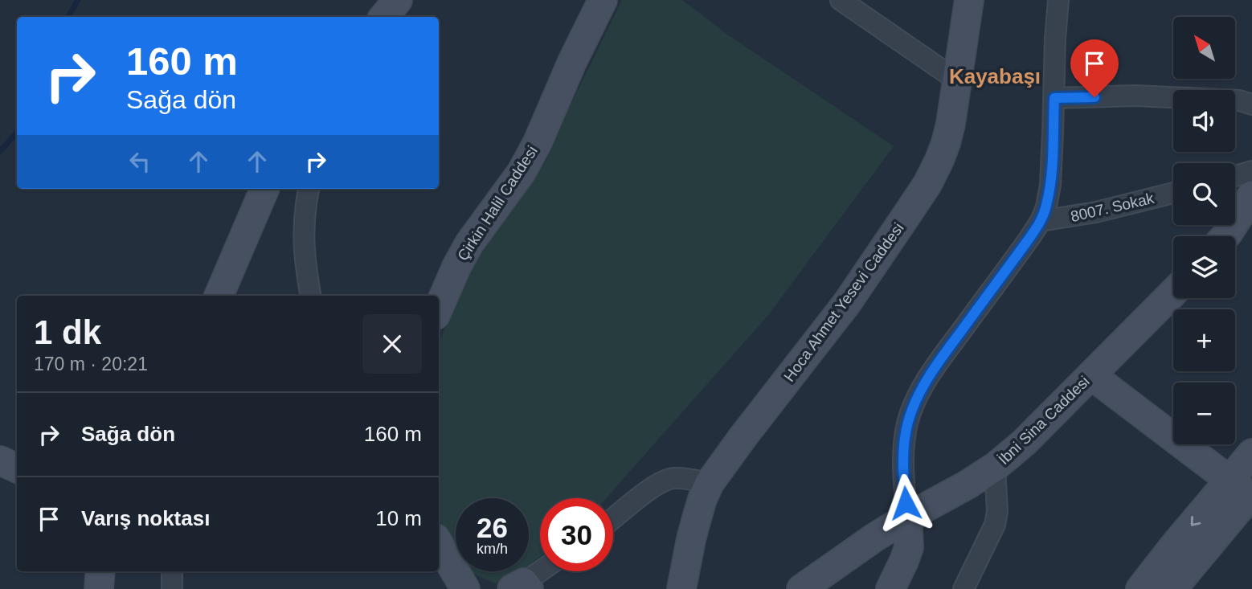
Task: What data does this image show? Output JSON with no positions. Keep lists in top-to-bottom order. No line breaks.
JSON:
{"streets":{"street":["Çirkin Halil Caddesi","8007. Sokak","Hoca Ahmet Yesevi Caddesi","İbni Sina Caddesi"]},"districts":["Kayabaşı"],"north":"top left","page":{"map_buttons":["+","−"],"turn":["160 m","Sağa dön"],"heading":["1 dk","170 m · 20:21"],"list":[{"name":"Sağa dön","value":"160 m"},{"name":"Varış noktası","value":"10 m"}],"speed":"26 km/h","limit":"30"}}
